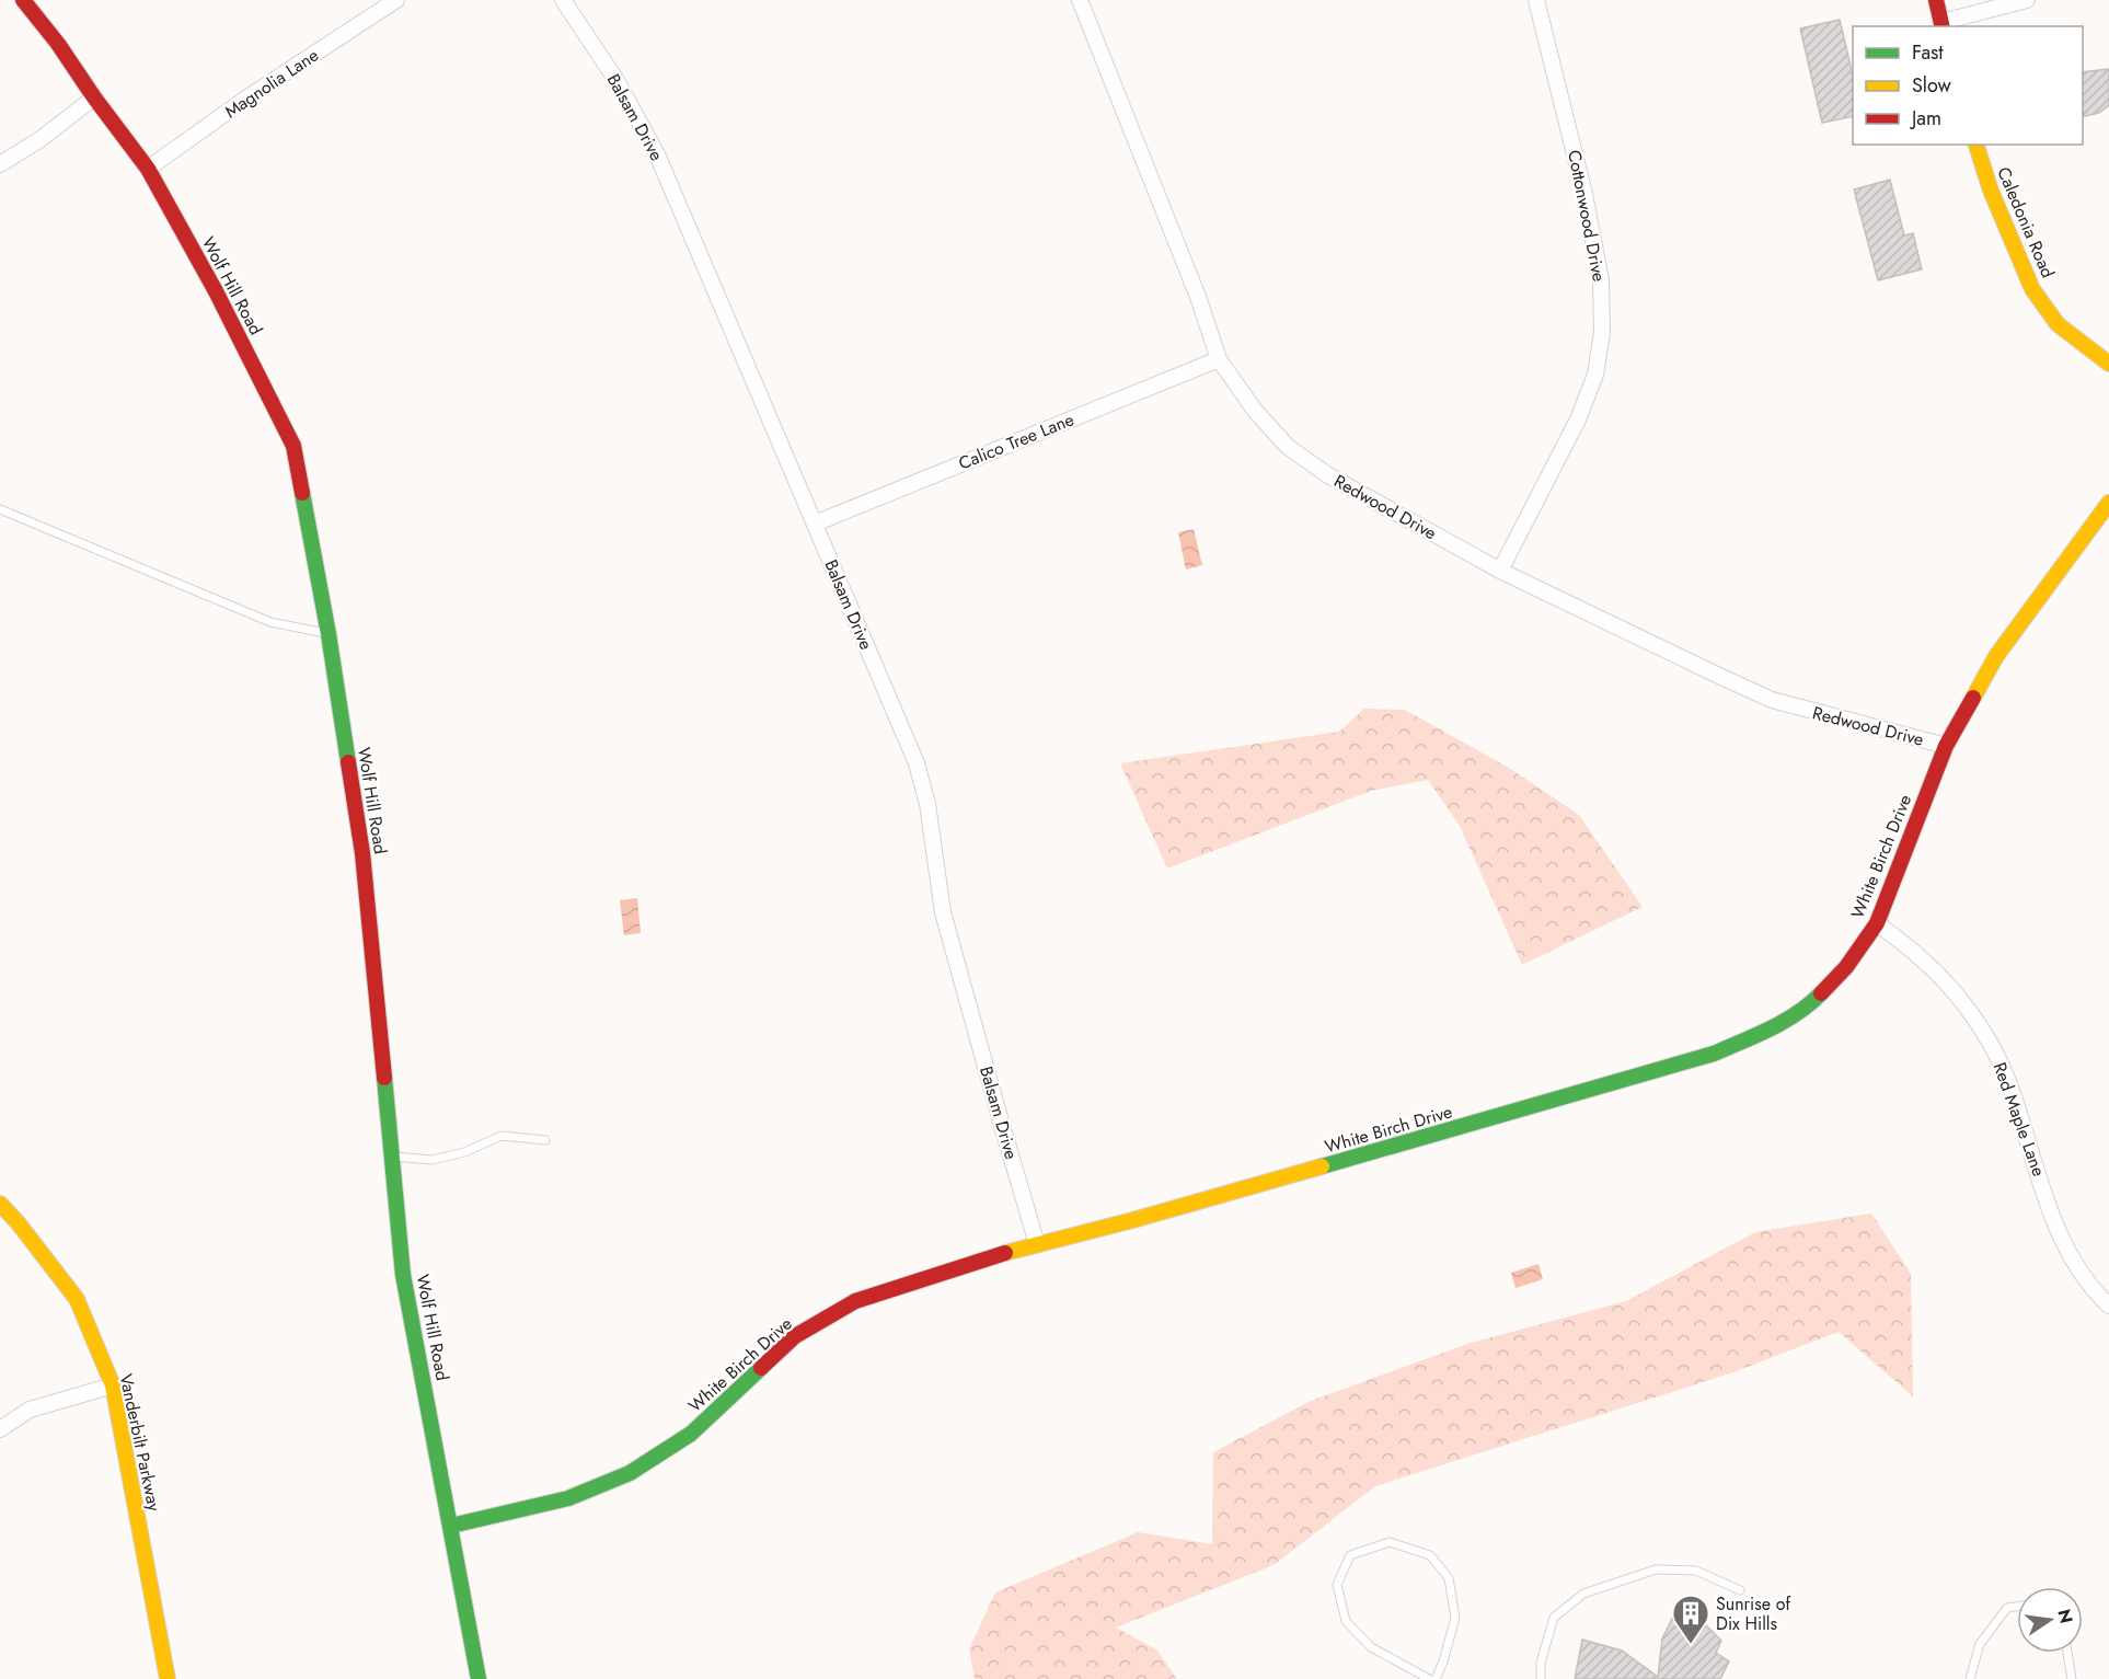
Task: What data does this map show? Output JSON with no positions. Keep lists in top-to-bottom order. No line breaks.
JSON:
{"streets":{"street":["Magnolia Lane","Balsam Drive","Cottonwood Drive","Caledonia Road","Wolf Hill Road","Calico Tree Lane","Redwood Drive","White Birch Drive","Red Maple Lane","Vanderbilt Parkway"]},"crossings":[["Magnolia Lane","Wolf Hill Road"],["Balsam Drive","Calico Tree Lane"],["Balsam Drive","White Birch Drive"],["Cottonwood Drive","Redwood Drive"],["Wolf Hill Road","White Birch Drive"],["Calico Tree Lane","Redwood Drive"],["Redwood Drive","White Birch Drive"],["White Birch Drive","Red Maple Lane"]],"places":{"building":["Sunrise of Dix Hills"]},"legend":["Fast","Slow","Jam"],"north":"right"}
